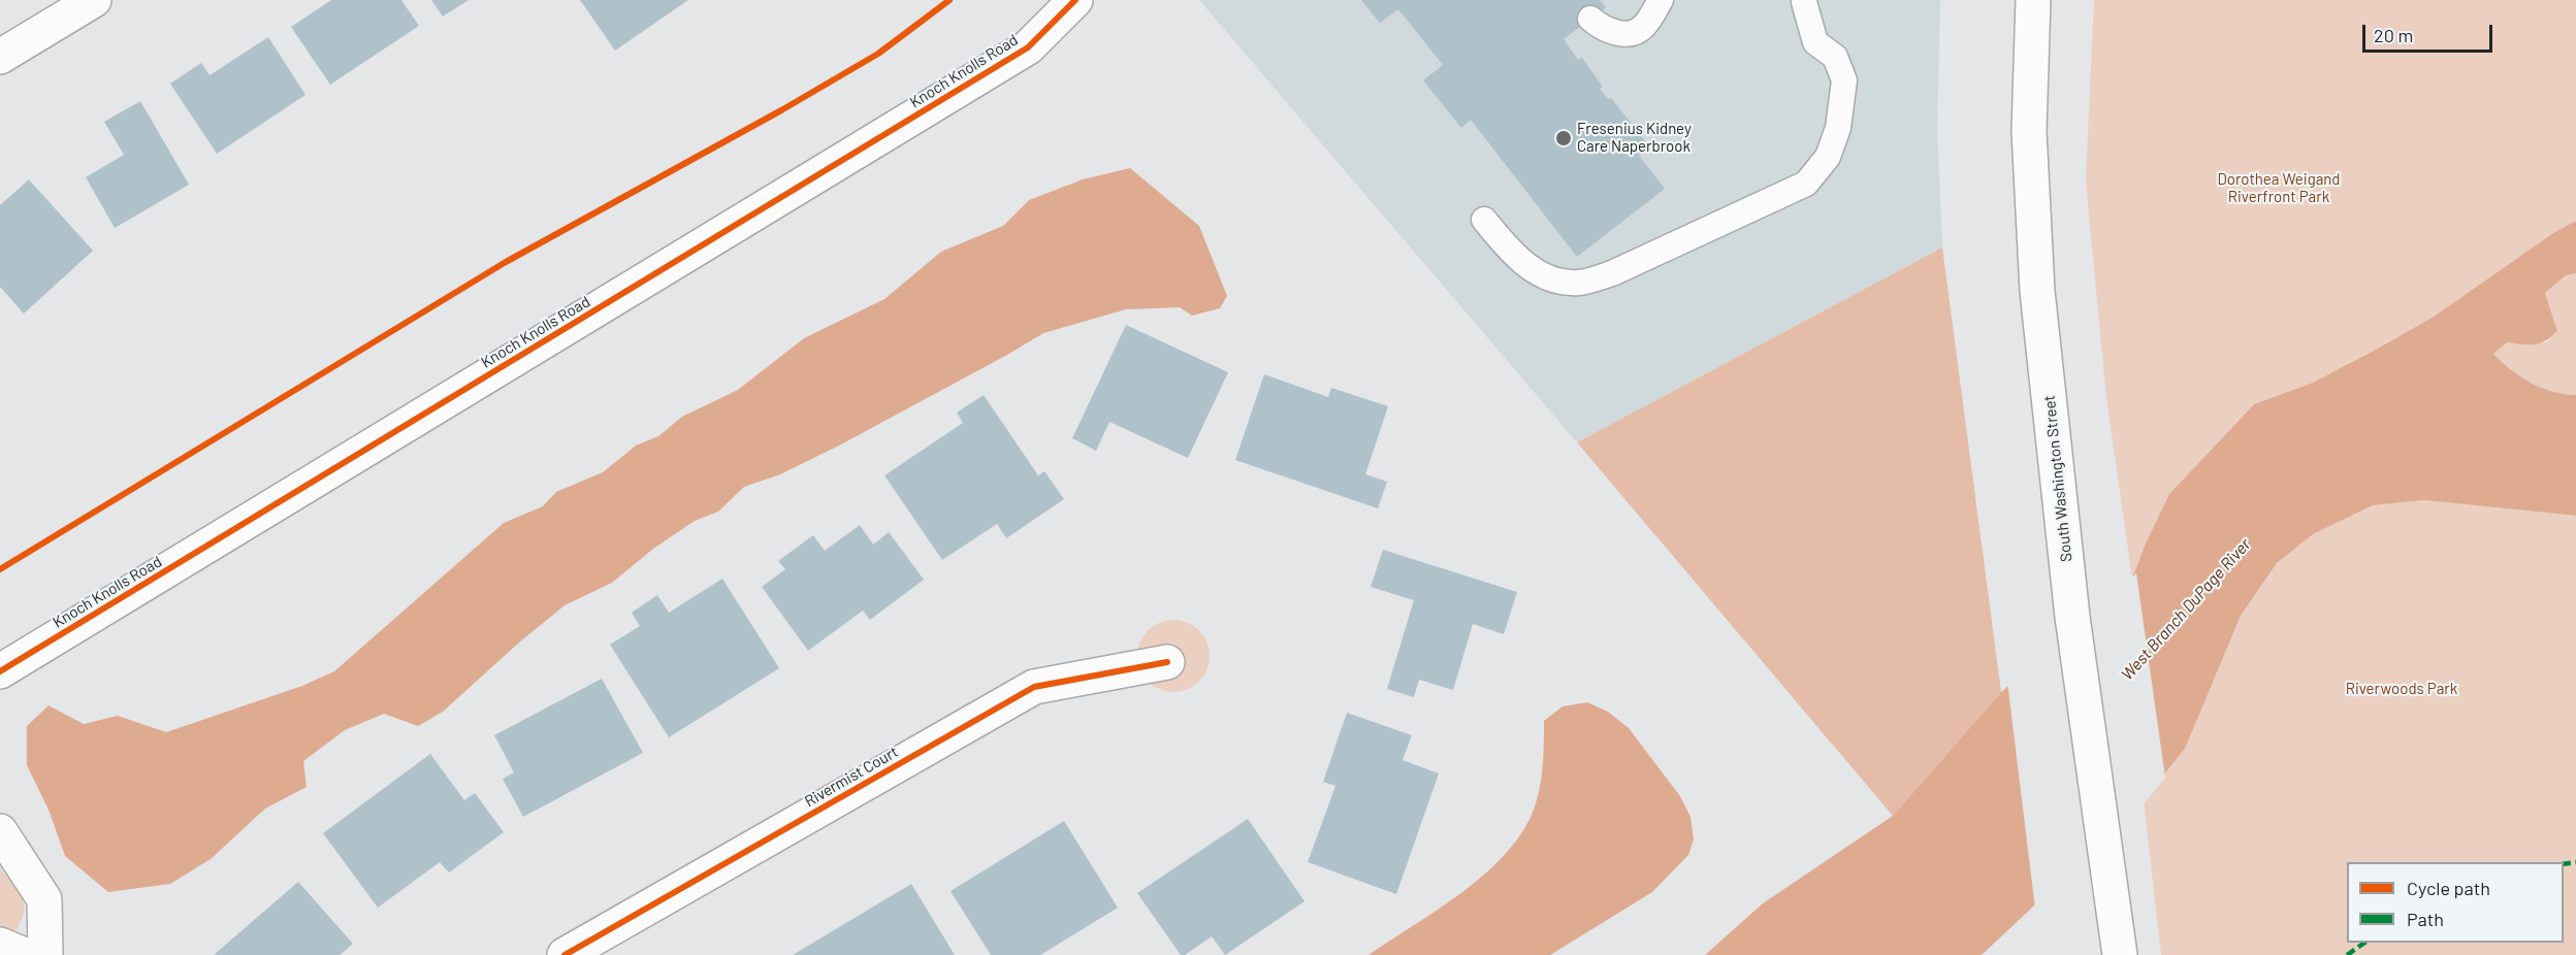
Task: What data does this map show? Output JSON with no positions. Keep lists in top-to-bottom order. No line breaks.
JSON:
{"streets":{"street":["Knoch Knolls Road","South Washington Street","Rivermist Court"]},"water":["West Branch DuPage River"],"parks":["Dorothea Weigand Riverfront Park","Riverwoods Park"],"places":["Fresenius Kidney Care Naperbrook"],"legend":["Cycle path","Path"],"scale_bar":"20 m"}
